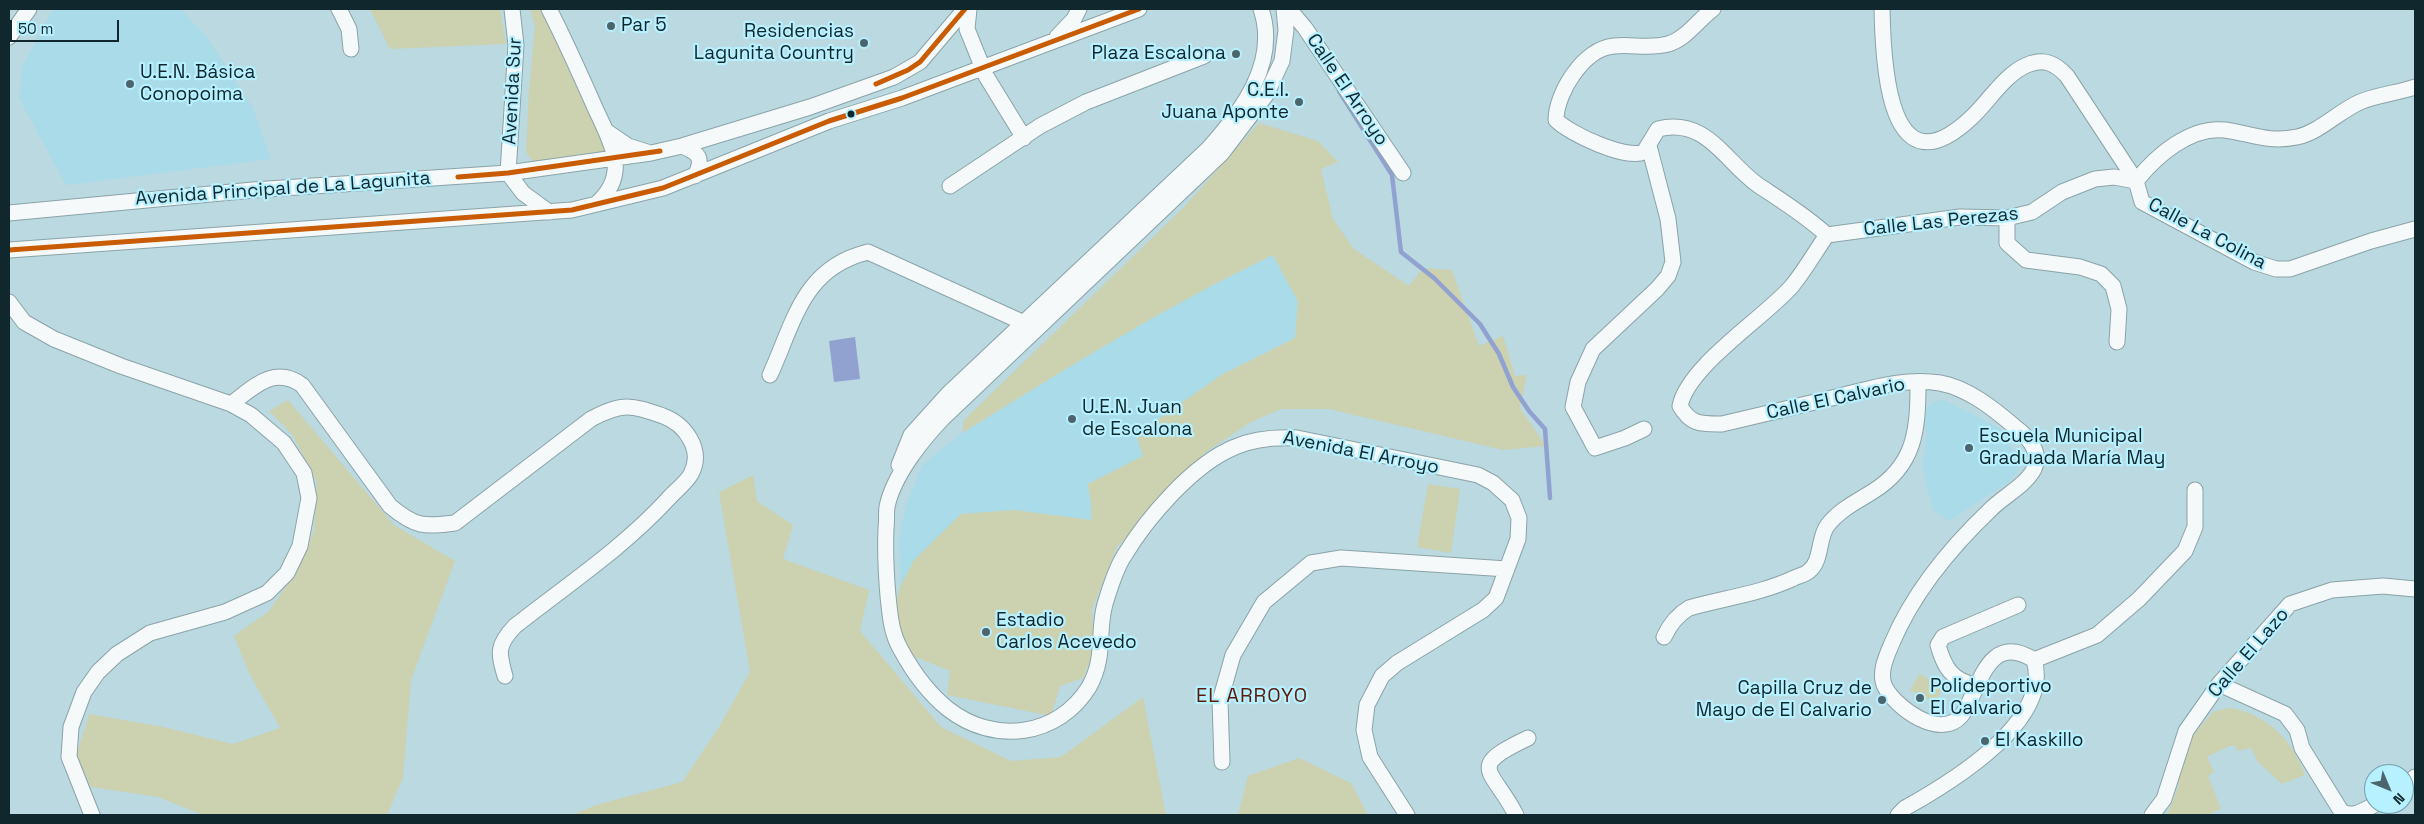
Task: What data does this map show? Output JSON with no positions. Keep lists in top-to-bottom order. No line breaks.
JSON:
{"streets":{"street":["Calle El Arroyo","Avenida Sur","Avenida Principal de La Lagunita","Calle Las Perezas","Calle La Colina","Calle El Calvario","Avenida El Arroyo","Calle El Lazo"]},"crossings":[["Avenida Sur","Avenida Principal de La Lagunita"],["Calle Las Perezas","Calle La Colina"],["Calle Las Perezas","Calle El Calvario"]],"districts":["EL ARROYO"],"places":["Par 5","Residencias Lagunita Country","Plaza Escalona","U.E.N. Básica Conopoima","C.E.I. Juana Aponte","U.E.N. Juan de Escalona","Escuela Municipal Graduada María May","Estadio Carlos Acevedo","Polideportivo El Calvario","Capilla Cruz de Mayo de El Calvario","El Kaskillo"],"scale_bar":"50 m","north":"bottom right"}
